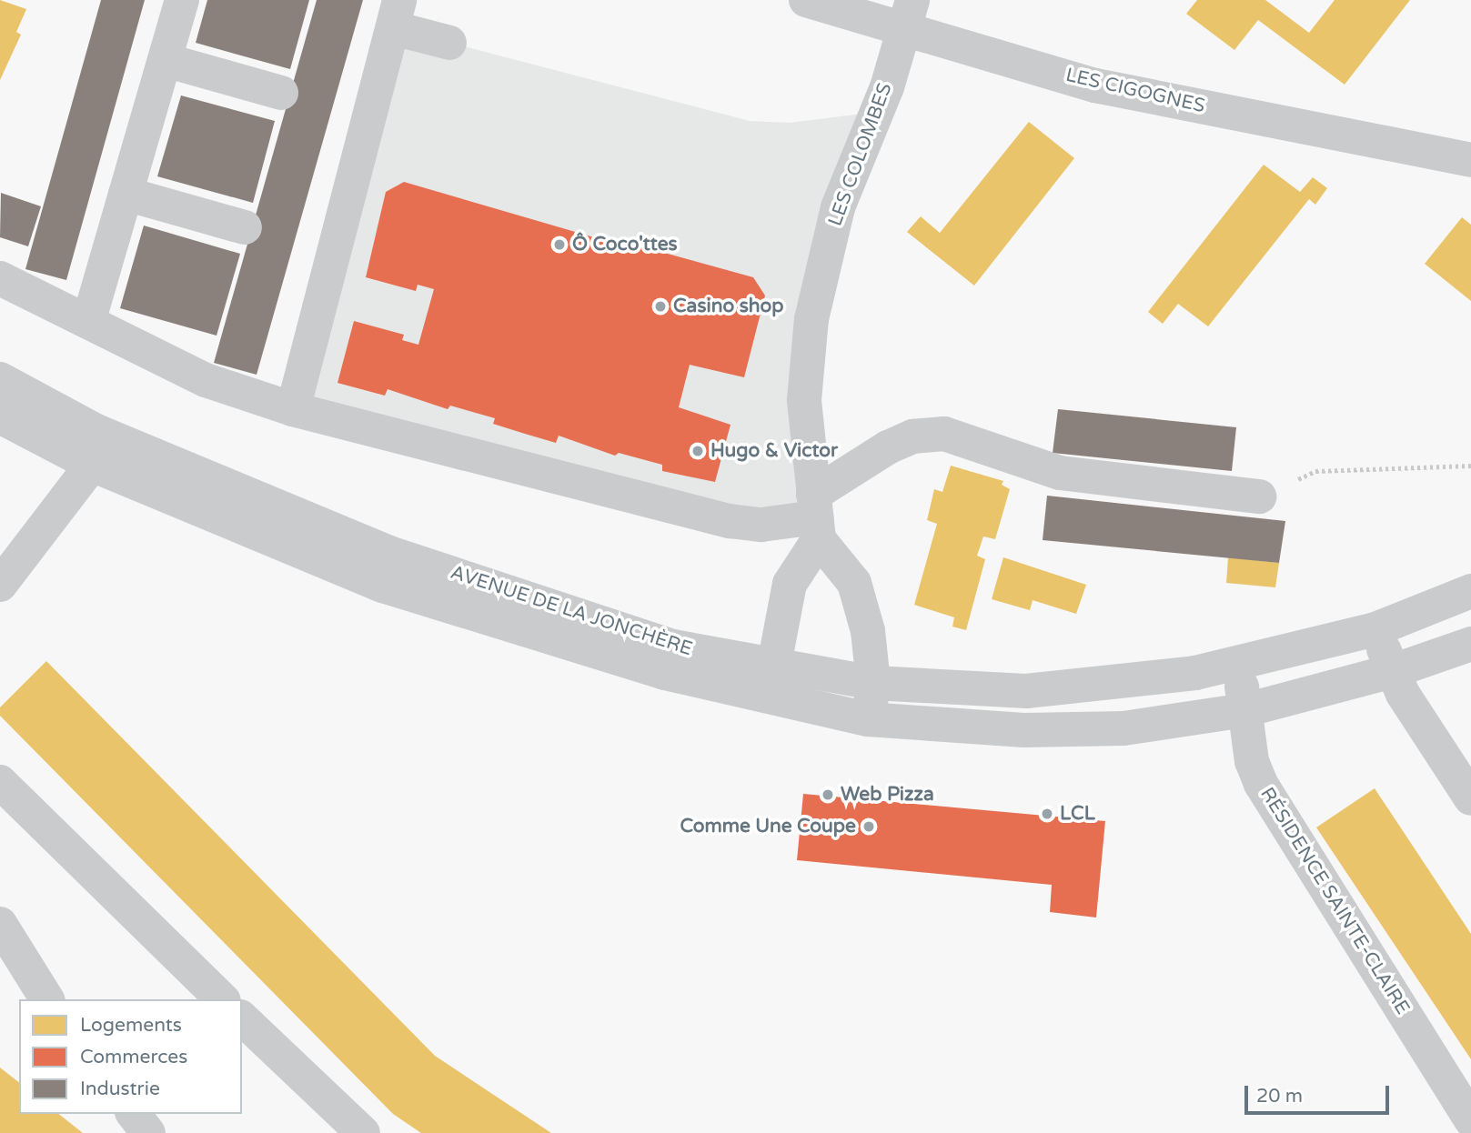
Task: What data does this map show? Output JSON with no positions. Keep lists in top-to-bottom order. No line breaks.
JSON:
{"streets":{"street":["LES CIGOGNES","LES COLOMBES","AVENUE DE LA JONCHÈRE","RÉSIDENCE SAINTE-CLAIRE"]},"crossings":[["LES CIGOGNES","LES COLOMBES"],["AVENUE DE LA JONCHÈRE","RÉSIDENCE SAINTE-CLAIRE"]],"places":["Ô Coco'ttes","Casino shop","Hugo & Victor","Web Pizza","LCL","Comme Une Coupe"],"legend":["Logements","Commerces","Industrie"],"scale_bar":"20 m"}
